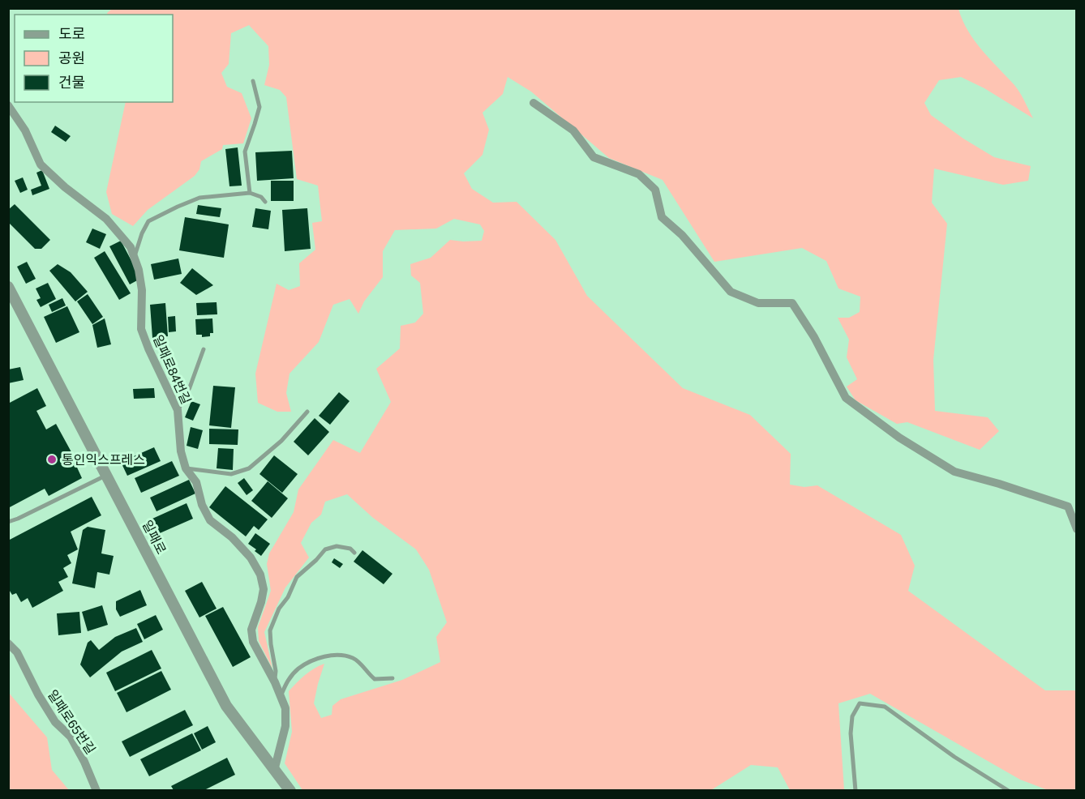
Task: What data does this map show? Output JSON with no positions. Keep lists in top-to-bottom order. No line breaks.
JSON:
{"streets":{"street":["일패로84번길","일패로","일패로65번길"]},"crossings":[["일패로84번길","일패로"]],"places":["통인익스프레스"],"legend":["도로","공원","건물"]}
